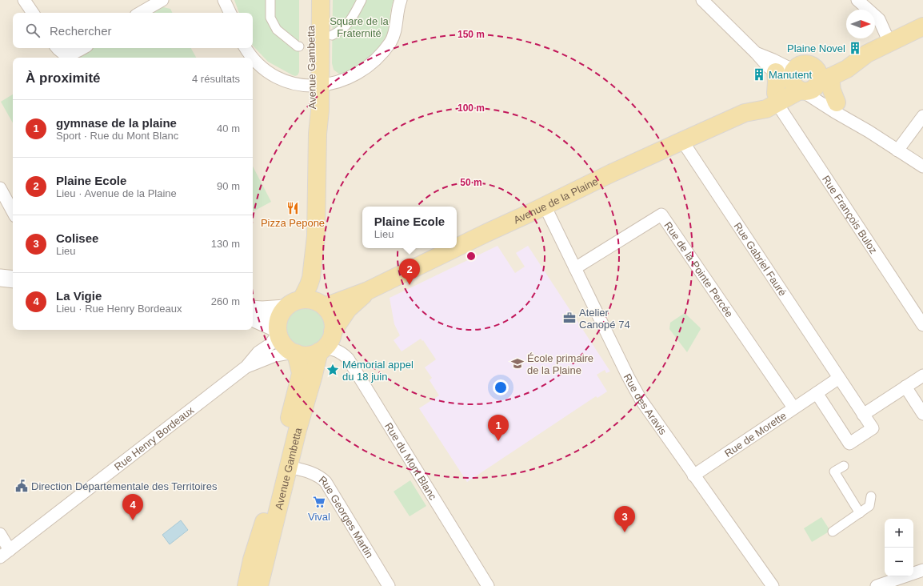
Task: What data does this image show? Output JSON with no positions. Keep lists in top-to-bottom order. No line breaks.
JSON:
{"streets":{"main road":["Avenue Gambetta","Avenue de la Plaine"],"street":["Rue François Buloz","Rue Gabriel Fauré","Rue de la Pointe Percée","Rue des Aravis","Rue de Morette","Rue Henry Bordeaux","Rue du Mont Blanc","Rue Georges Martin"]},"crossings":[["Avenue Gambetta","Avenue de la Plaine"],["Avenue Gambetta","Rue Henry Bordeaux"],["Avenue Gambetta","Rue du Mont Blanc"],["Avenue Gambetta","Rue Georges Martin"],["Avenue de la Plaine","Rue François Buloz"],["Avenue de la Plaine","Rue Gabriel Fauré"],["Avenue de la Plaine","Rue des Aravis"],["Avenue de la Plaine","Rue Henry Bordeaux"],["Avenue de la Plaine","Rue du Mont Blanc"],["Rue Gabriel Fauré","Rue de Morette"],["Rue de la Pointe Percée","Rue des Aravis"],["Rue de la Pointe Percée","Rue de Morette"],["Rue des Aravis","Rue de Morette"],["Rue Henry Bordeaux","Rue du Mont Blanc"]],"parks":["Square de la Fraternité"],"places":{"building":["Plaine Novel","Manutent"],"restaurant":["Pizza Pepone"],"office":["Atelier Canopé 74"],"school or university":["École primaire de la Plaine"],"place":["Mémorial appel du 18 juin"],"public building":["Direction Départementale des Territoires"],"supermarket":["Vival"]},"north":"right","page":{"search":"Rechercher","heading":["À proximité","4 résultats"],"list":[{"mark":"1","name":"gymnase de la plaine","note":"Sport · Rue du Mont Blanc","value":"40 m"},{"mark":"2","name":"Plaine Ecole","note":"Lieu · Avenue de la Plaine","value":"90 m"},{"mark":"3","name":"Colisee","note":"Lieu","value":"130 m"},{"mark":"4","name":"La Vigie","note":"Lieu · Rue Henry Bordeaux","value":"260 m"}],"popup":["Plaine Ecole","Lieu"],"pins":["2","1","4","3"],"map_buttons":["+","−"]},"rings":["150 m","100 m","50 m"]}
